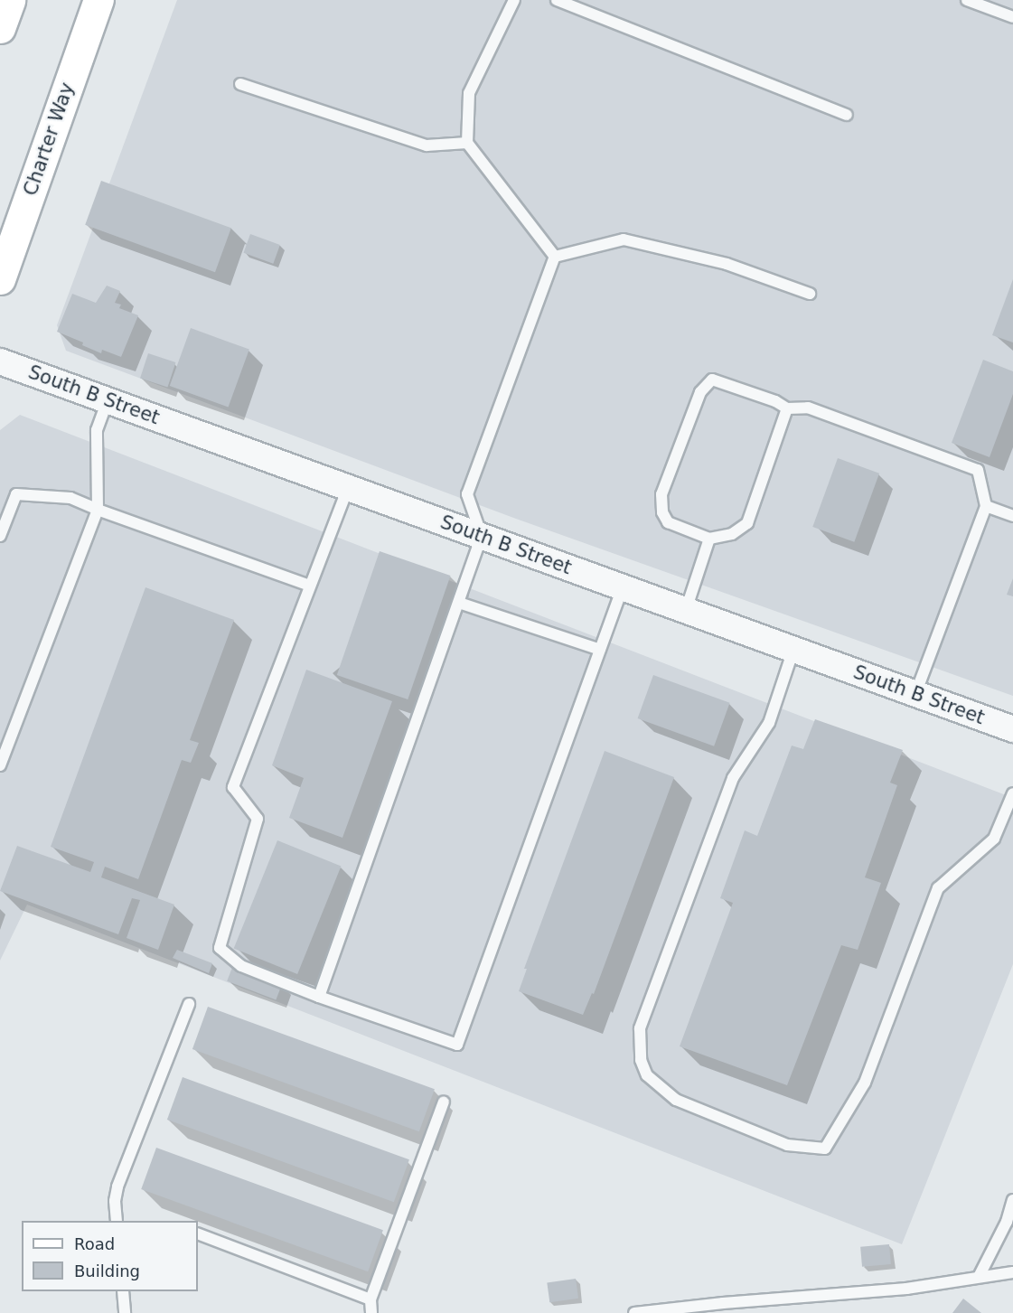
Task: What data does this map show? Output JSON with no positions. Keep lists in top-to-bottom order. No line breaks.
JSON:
{"streets":{"main road":["Charter Way"],"street":["South B Street"]},"legend":["Road","Building"]}
